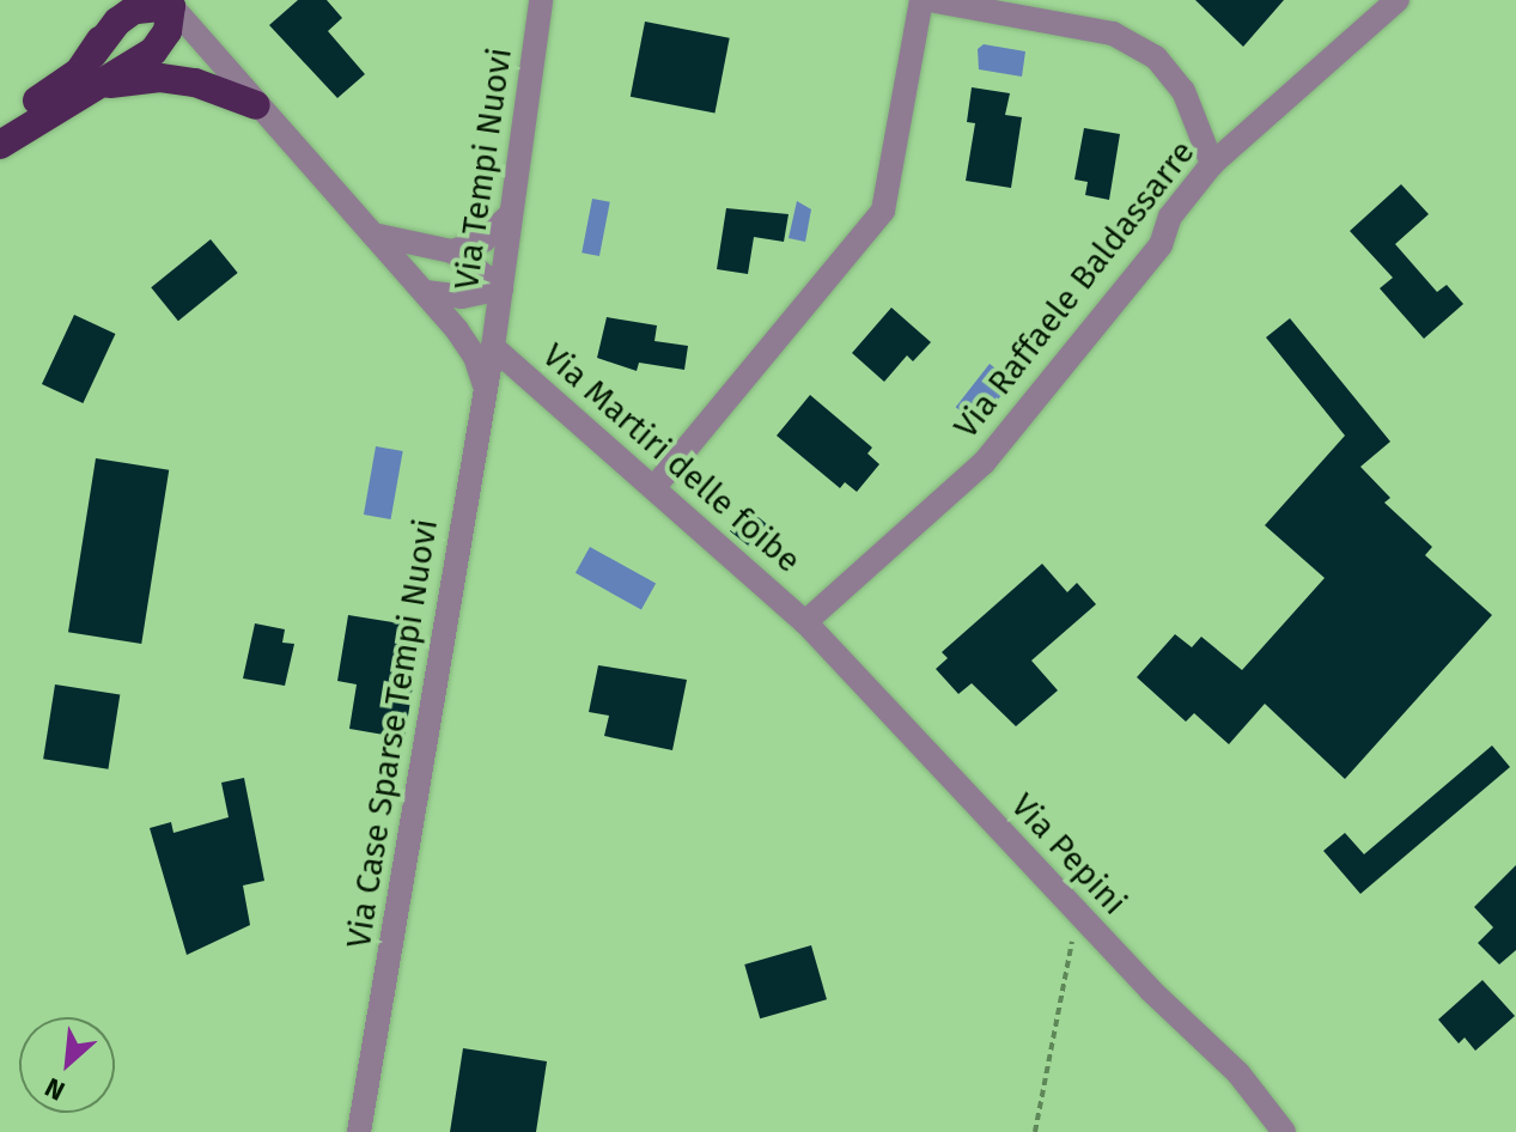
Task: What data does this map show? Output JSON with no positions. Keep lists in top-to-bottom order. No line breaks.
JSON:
{"streets":{"street":["Via Tempi Nuovi","Via Raffaele Baldassarre","Via Martiri delle foibe","Via Case Sparse Tempi Nuovi","Via Pepini"]},"crossings":[["Via Tempi Nuovi","Via Martiri delle foibe"],["Via Tempi Nuovi","Via Case Sparse Tempi Nuovi"],["Via Raffaele Baldassarre","Via Martiri delle foibe"],["Via Raffaele Baldassarre","Via Pepini"],["Via Martiri delle foibe","Via Case Sparse Tempi Nuovi"],["Via Martiri delle foibe","Via Pepini"]],"north":"bottom left"}
